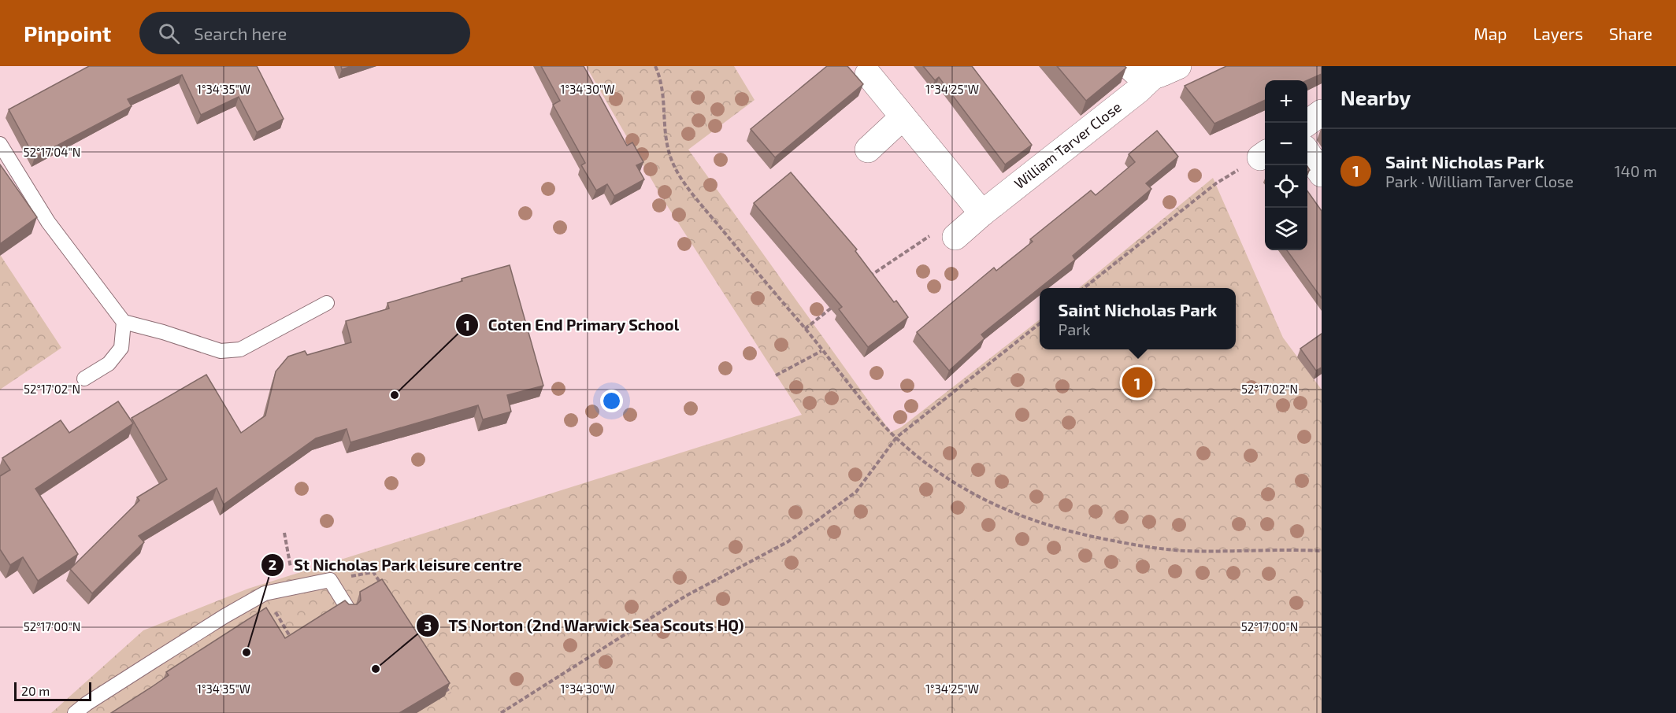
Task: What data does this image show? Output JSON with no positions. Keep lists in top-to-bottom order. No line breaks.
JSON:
{"streets":{"street":["William Tarver Close"]},"places":["Coten End Primary School","St Nicholas Park leisure centre","TS Norton (2nd Warwick Sea Scouts HQ)"],"scale_bar":"20 m","page":{"header":"Pinpoint","search":"Search here","nav":["Map","Layers","Share"],"heading":"Nearby","map_buttons":["+","−"],"list":[{"mark":"1","name":"Saint Nicholas Park","note":"Park · William Tarver Close","value":"140 m"}],"popup":["Saint Nicholas Park","Park"],"pins":"1","scale":"20 m"},"coordinates":["1°34'35\"W","1°34'30\"W","1°34'25\"W","52°17'04\"N","52°17'02\"N","52°17'00\"N"]}
